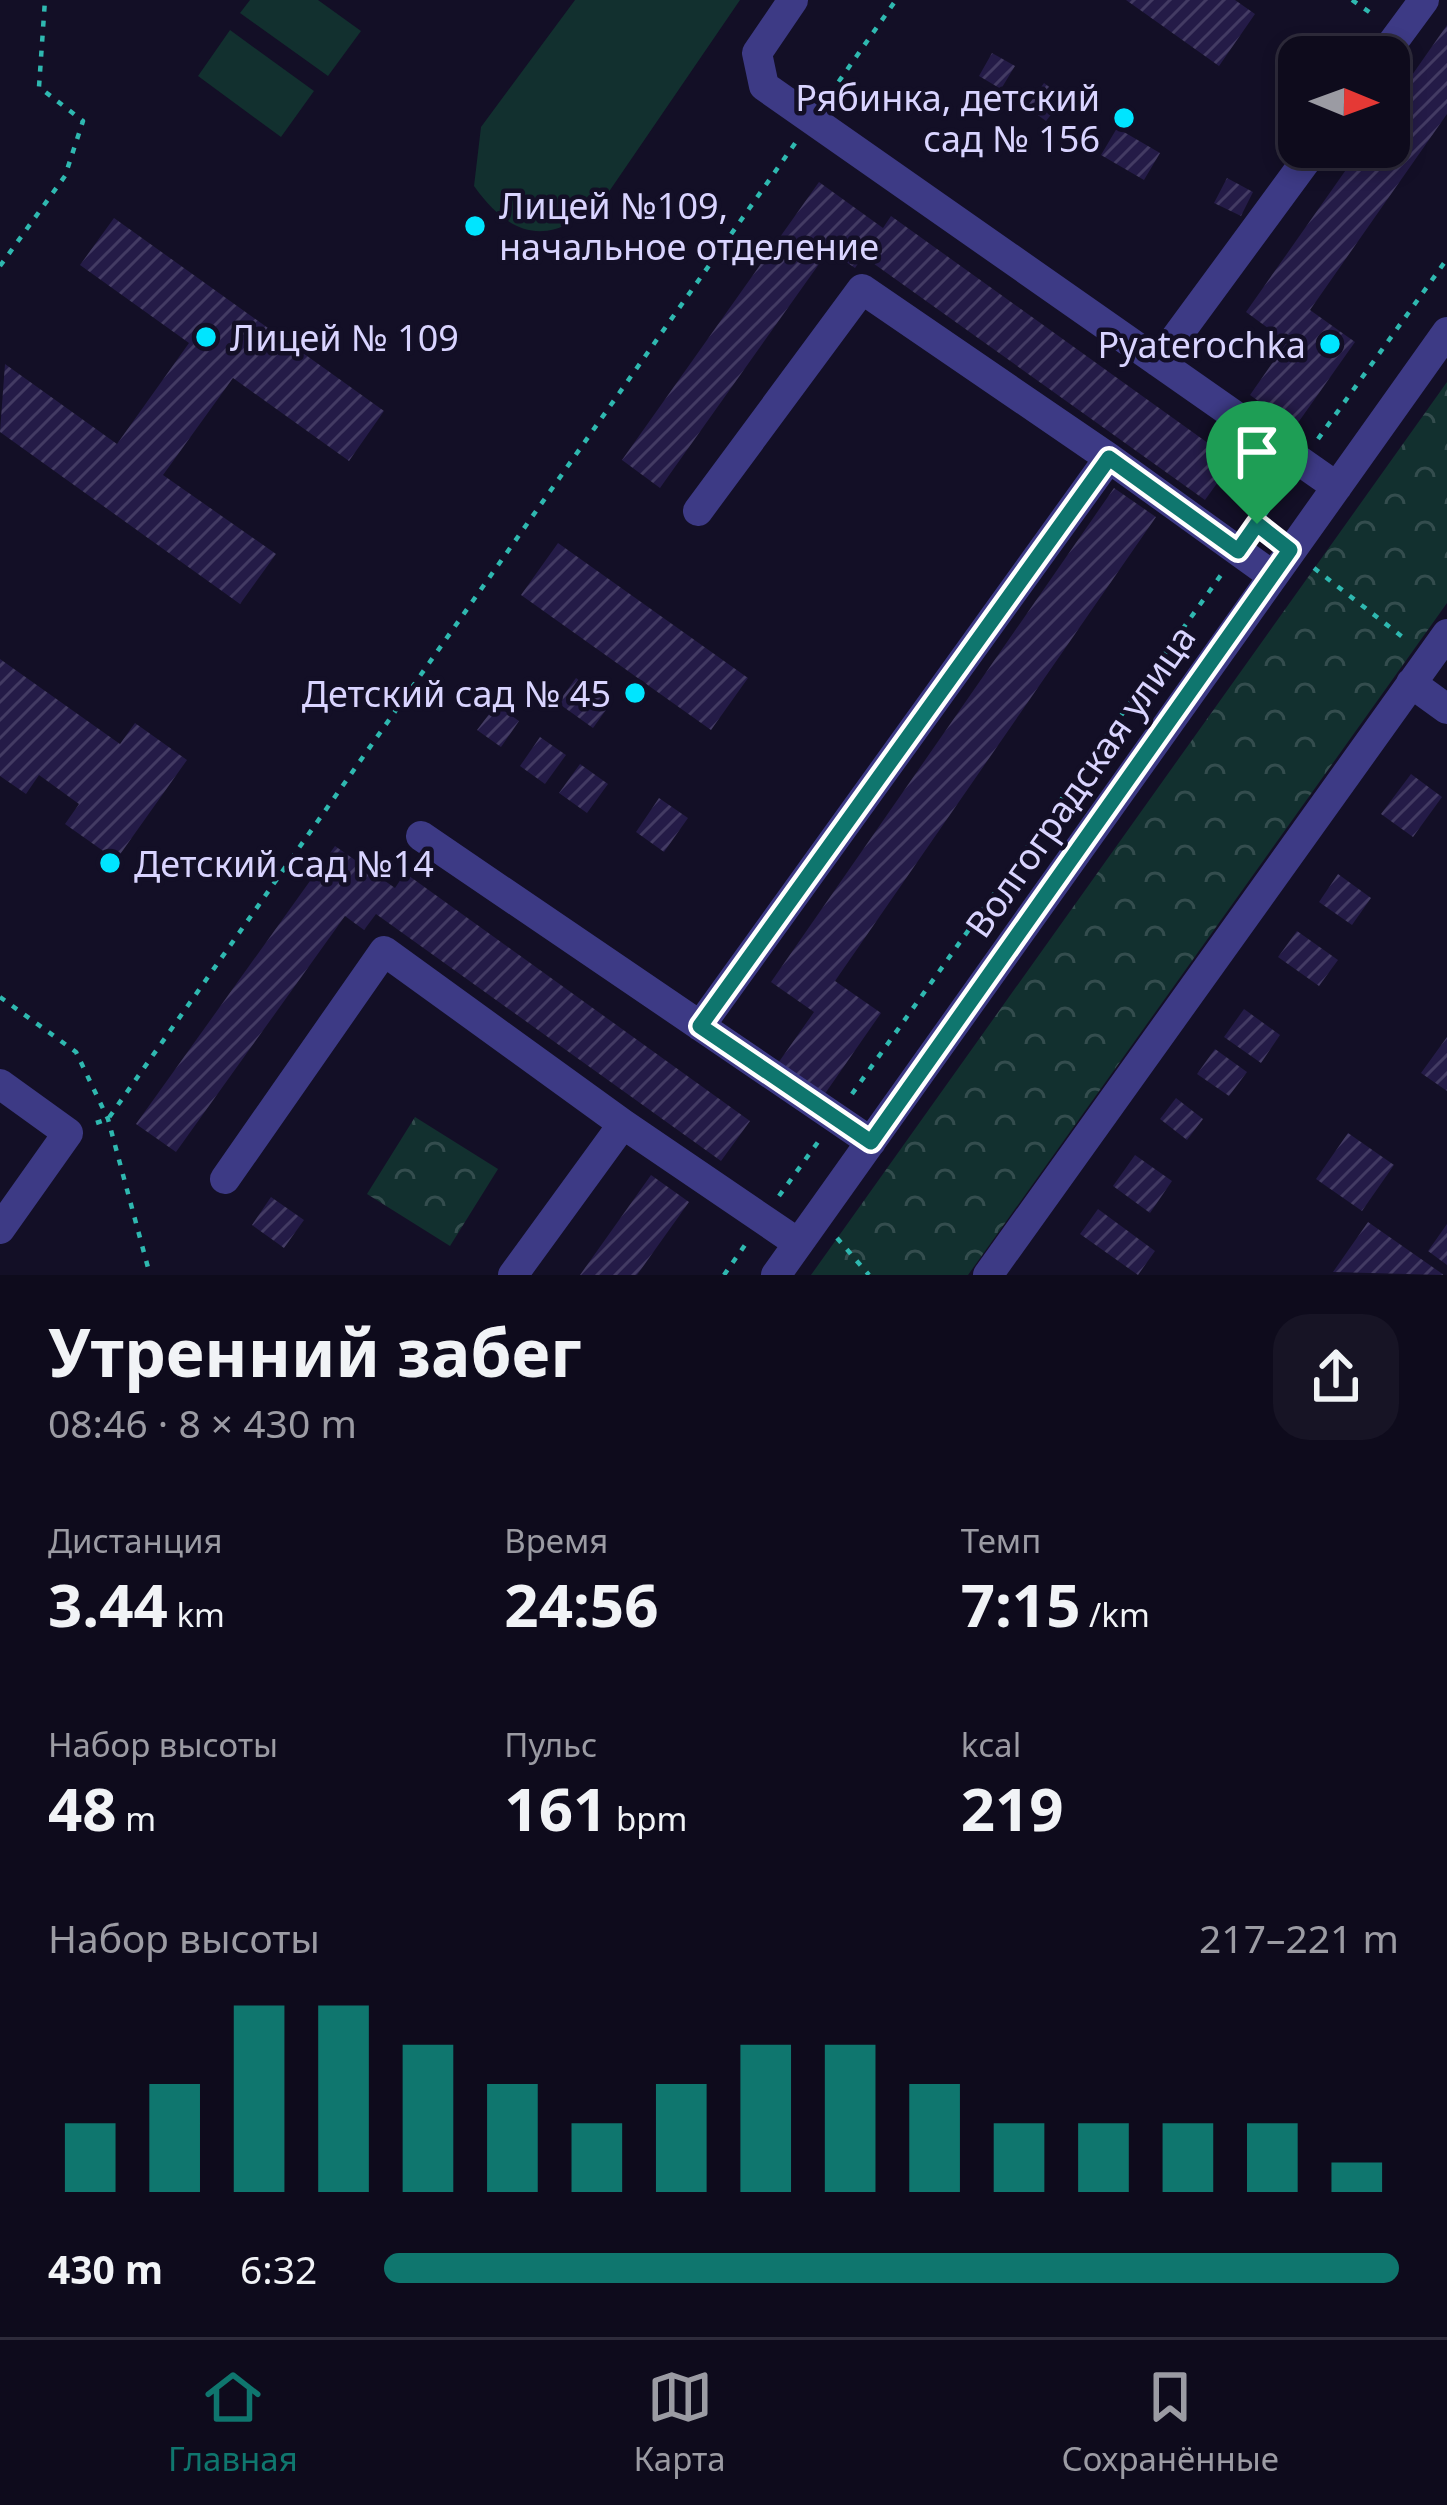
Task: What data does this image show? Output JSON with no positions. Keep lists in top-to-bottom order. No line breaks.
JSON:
{"streets":{"street":["Волгоградская улица"]},"places":["Рябинка, детский сад № 156","Лицей №109, начальное отделение","Лицей № 109","Pyaterochka","Детский сад № 45","Детский сад №14"],"north":"right","page":{"heading":["Утренний забег","08:46 · 8 × 430 m"],"stats":[["Дистанция","3.44 km"],["Время","24:56"],["Темп","7:15 /km"],["Набор высоты","48 m"],["Пульс","161 bpm"],["kcal","219"]],"chart":["Набор высоты","217–221 m"],"list":[{"name":"430 m","note":"6:32"}],"tabs":["Главная","Карта","Сохранённые"]}}
